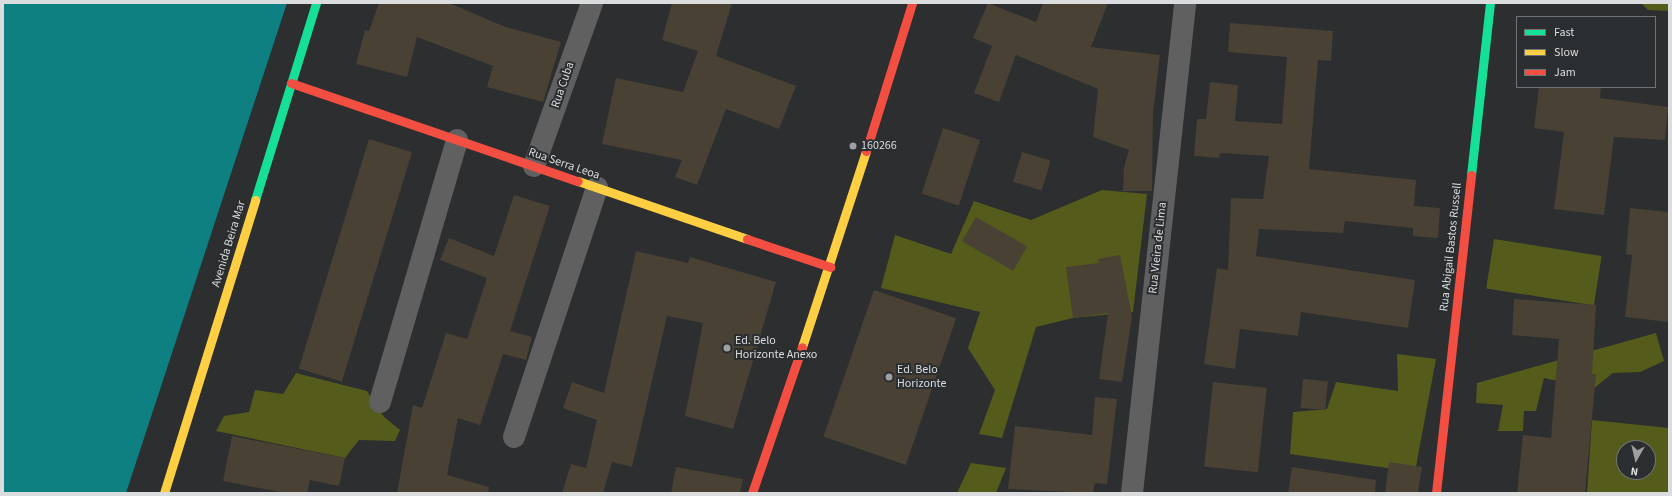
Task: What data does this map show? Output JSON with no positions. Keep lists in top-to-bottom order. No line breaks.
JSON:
{"streets":{"street":["Rua Cuba","Rua Serra Leoa","Avenida Beira Mar","Rua Abigail Bastos Russell","Rua Vieira de Lima"]},"crossings":[["Rua Cuba","Rua Serra Leoa"],["Rua Serra Leoa","Avenida Beira Mar"]],"places":["160266","Ed. Belo Horizonte Anexo","Ed. Belo Horizonte"],"legend":["Fast","Slow","Jam"],"north":"bottom"}
